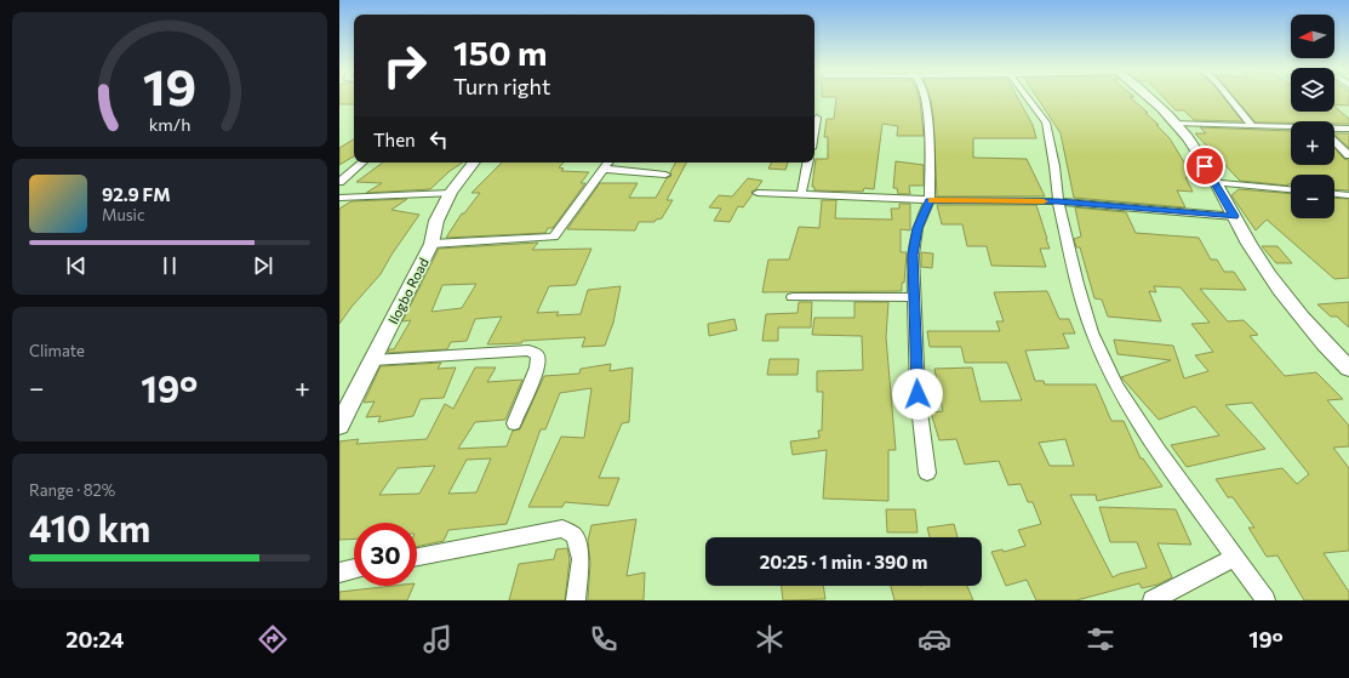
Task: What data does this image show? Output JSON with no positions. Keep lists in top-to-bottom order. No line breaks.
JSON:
{"streets":{"main road":["Ilogbo Road"]},"north":"left","page":{"map_buttons":["+","−"],"turn":["150 m","Turn right"],"then":"Then","song":["92.9 FM","Music"],"tile":["Climate",["Range · 82%","410 km"]],"heat":["−","19°","+"],"limit":"30","trip":"20:25 · 1 min · 390 m","tabs":["20:24","19°"],"gauge":["19","km/h"]}}
